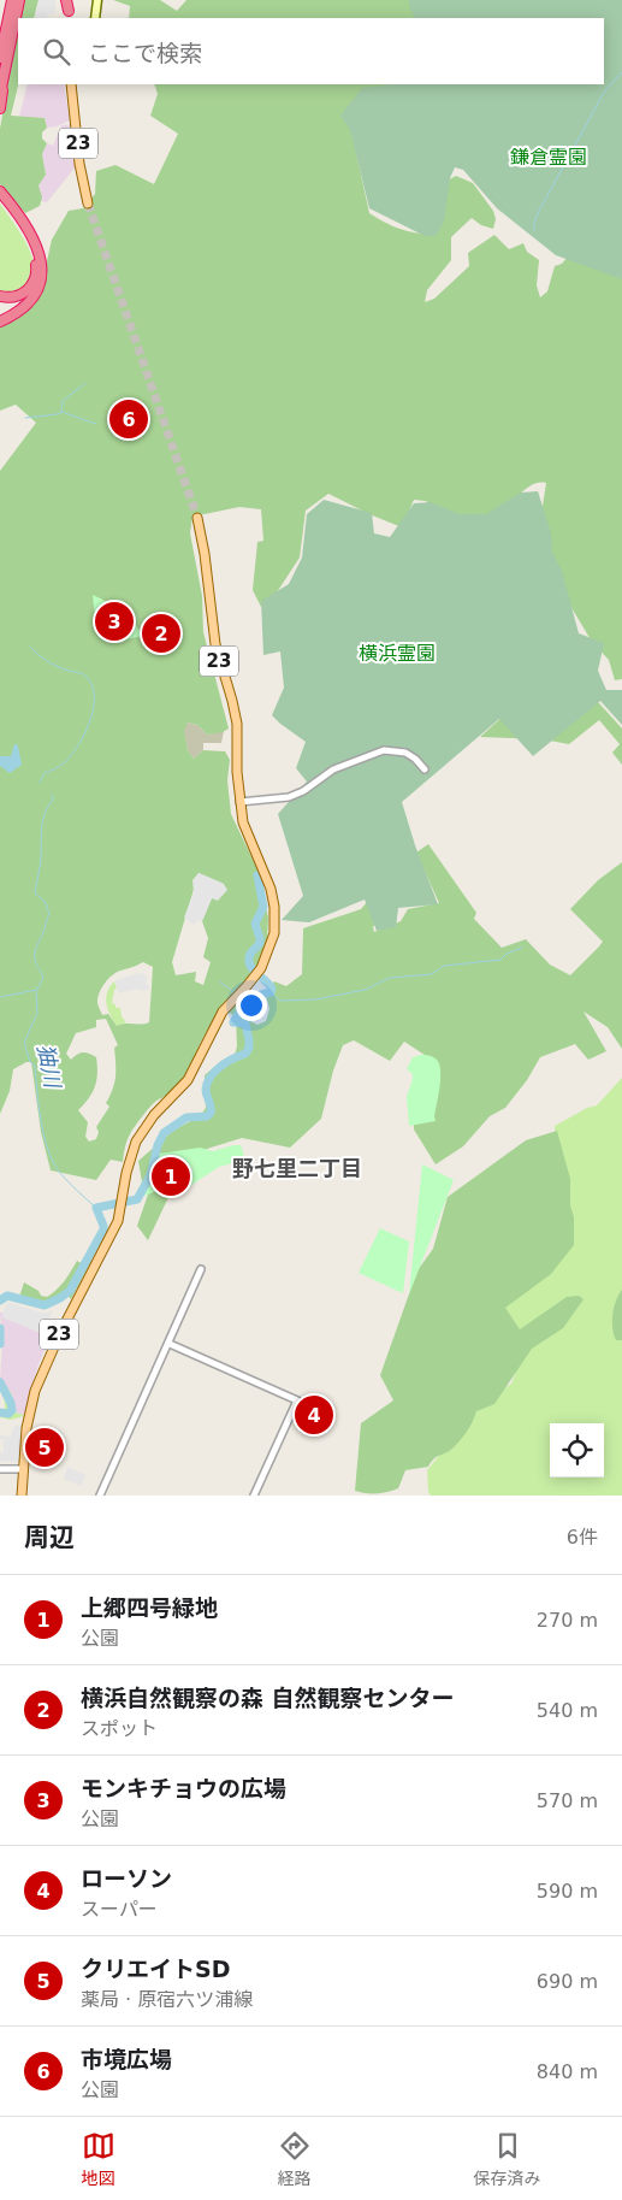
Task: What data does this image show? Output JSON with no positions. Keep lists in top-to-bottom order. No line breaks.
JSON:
{"streets":{"main road":["23"]},"districts":["野七里二丁目"],"water":["㹨川"],"parks":["鎌倉霊園","横浜霊園"],"page":{"search":"ここで検索","pins":["6","3","2","1","4","5"],"heading":["周辺","6件"],"list":[{"mark":"1","name":"上郷四号緑地","note":"公園","value":"270 m"},{"mark":"2","name":"横浜自然観察の森 自然観察センター","note":"スポット","value":"540 m"},{"mark":"3","name":"モンキチョウの広場","note":"公園","value":"570 m"},{"mark":"4","name":"ローソン","note":"スーパー","value":"590 m"},{"mark":"5","name":"クリエイトSD","note":"薬局 · 原宿六ツ浦線","value":"690 m"},{"mark":"6","name":"市境広場","note":"公園","value":"840 m"}],"nav":["地図","経路","保存済み"]}}
